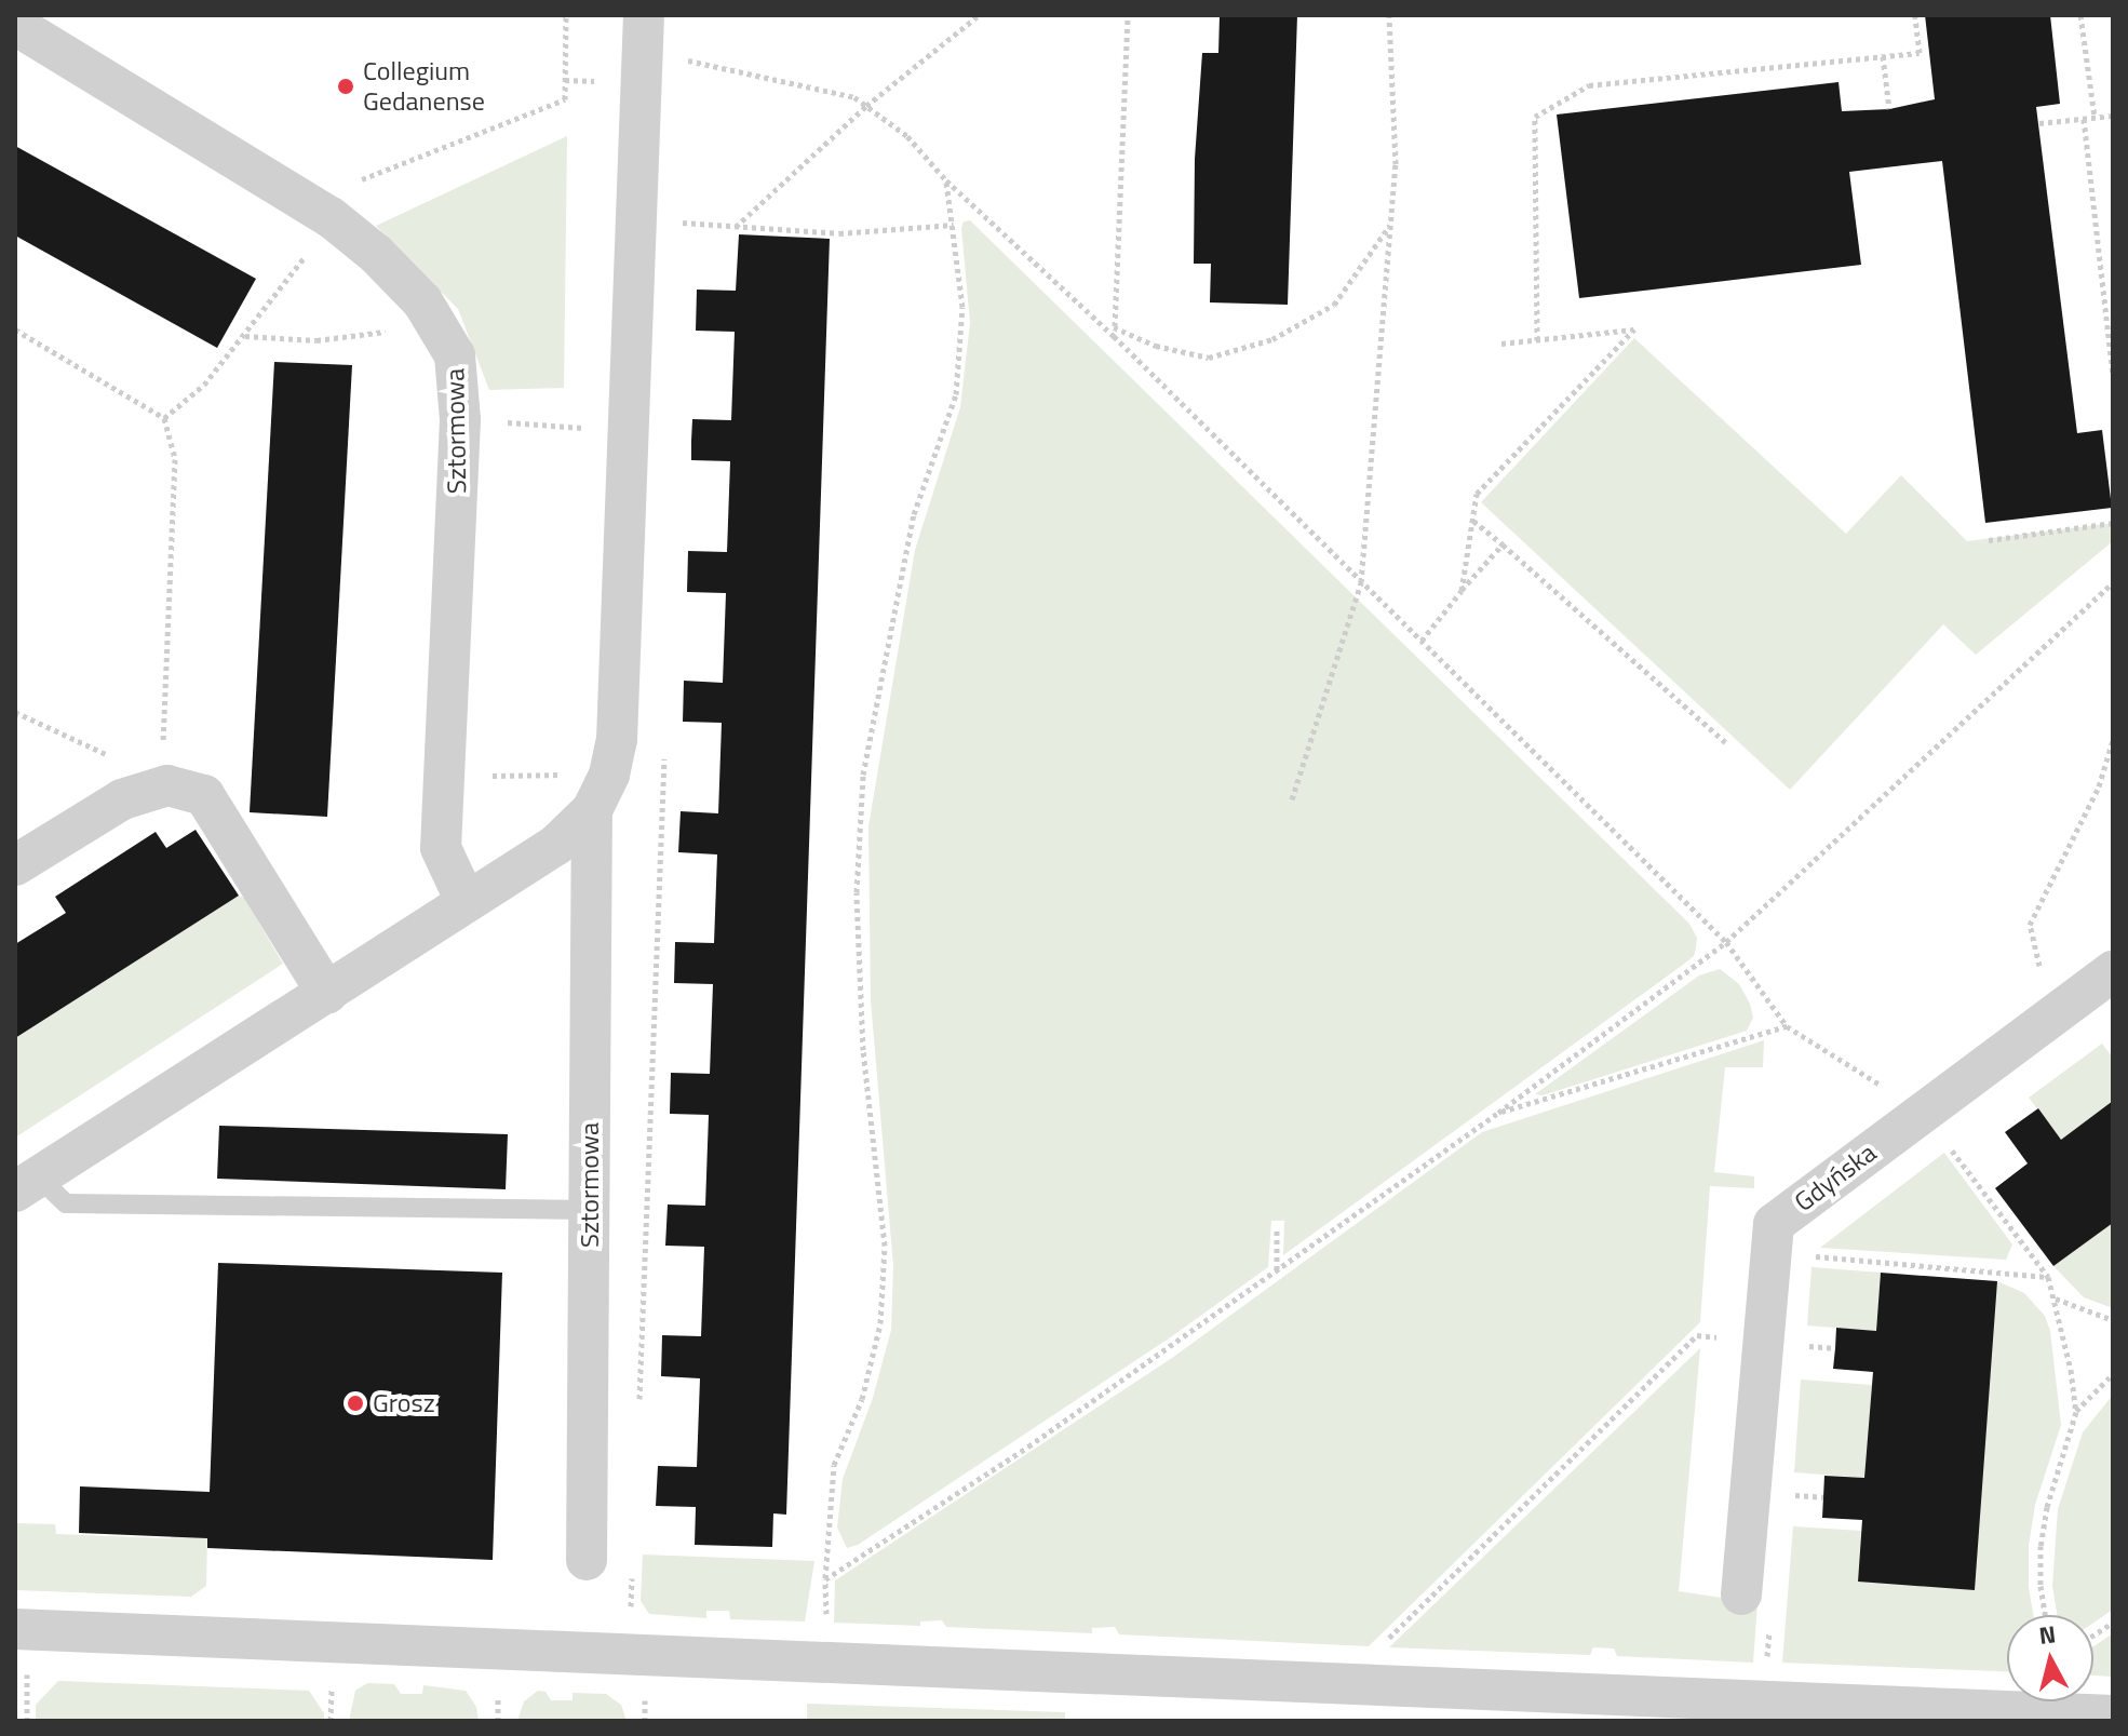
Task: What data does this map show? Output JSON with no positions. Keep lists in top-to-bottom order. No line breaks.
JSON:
{"streets":{"street":["Sztormowa","Gdyńska"]},"places":["Collegium Gedanense","Grosz"],"north":"top"}
